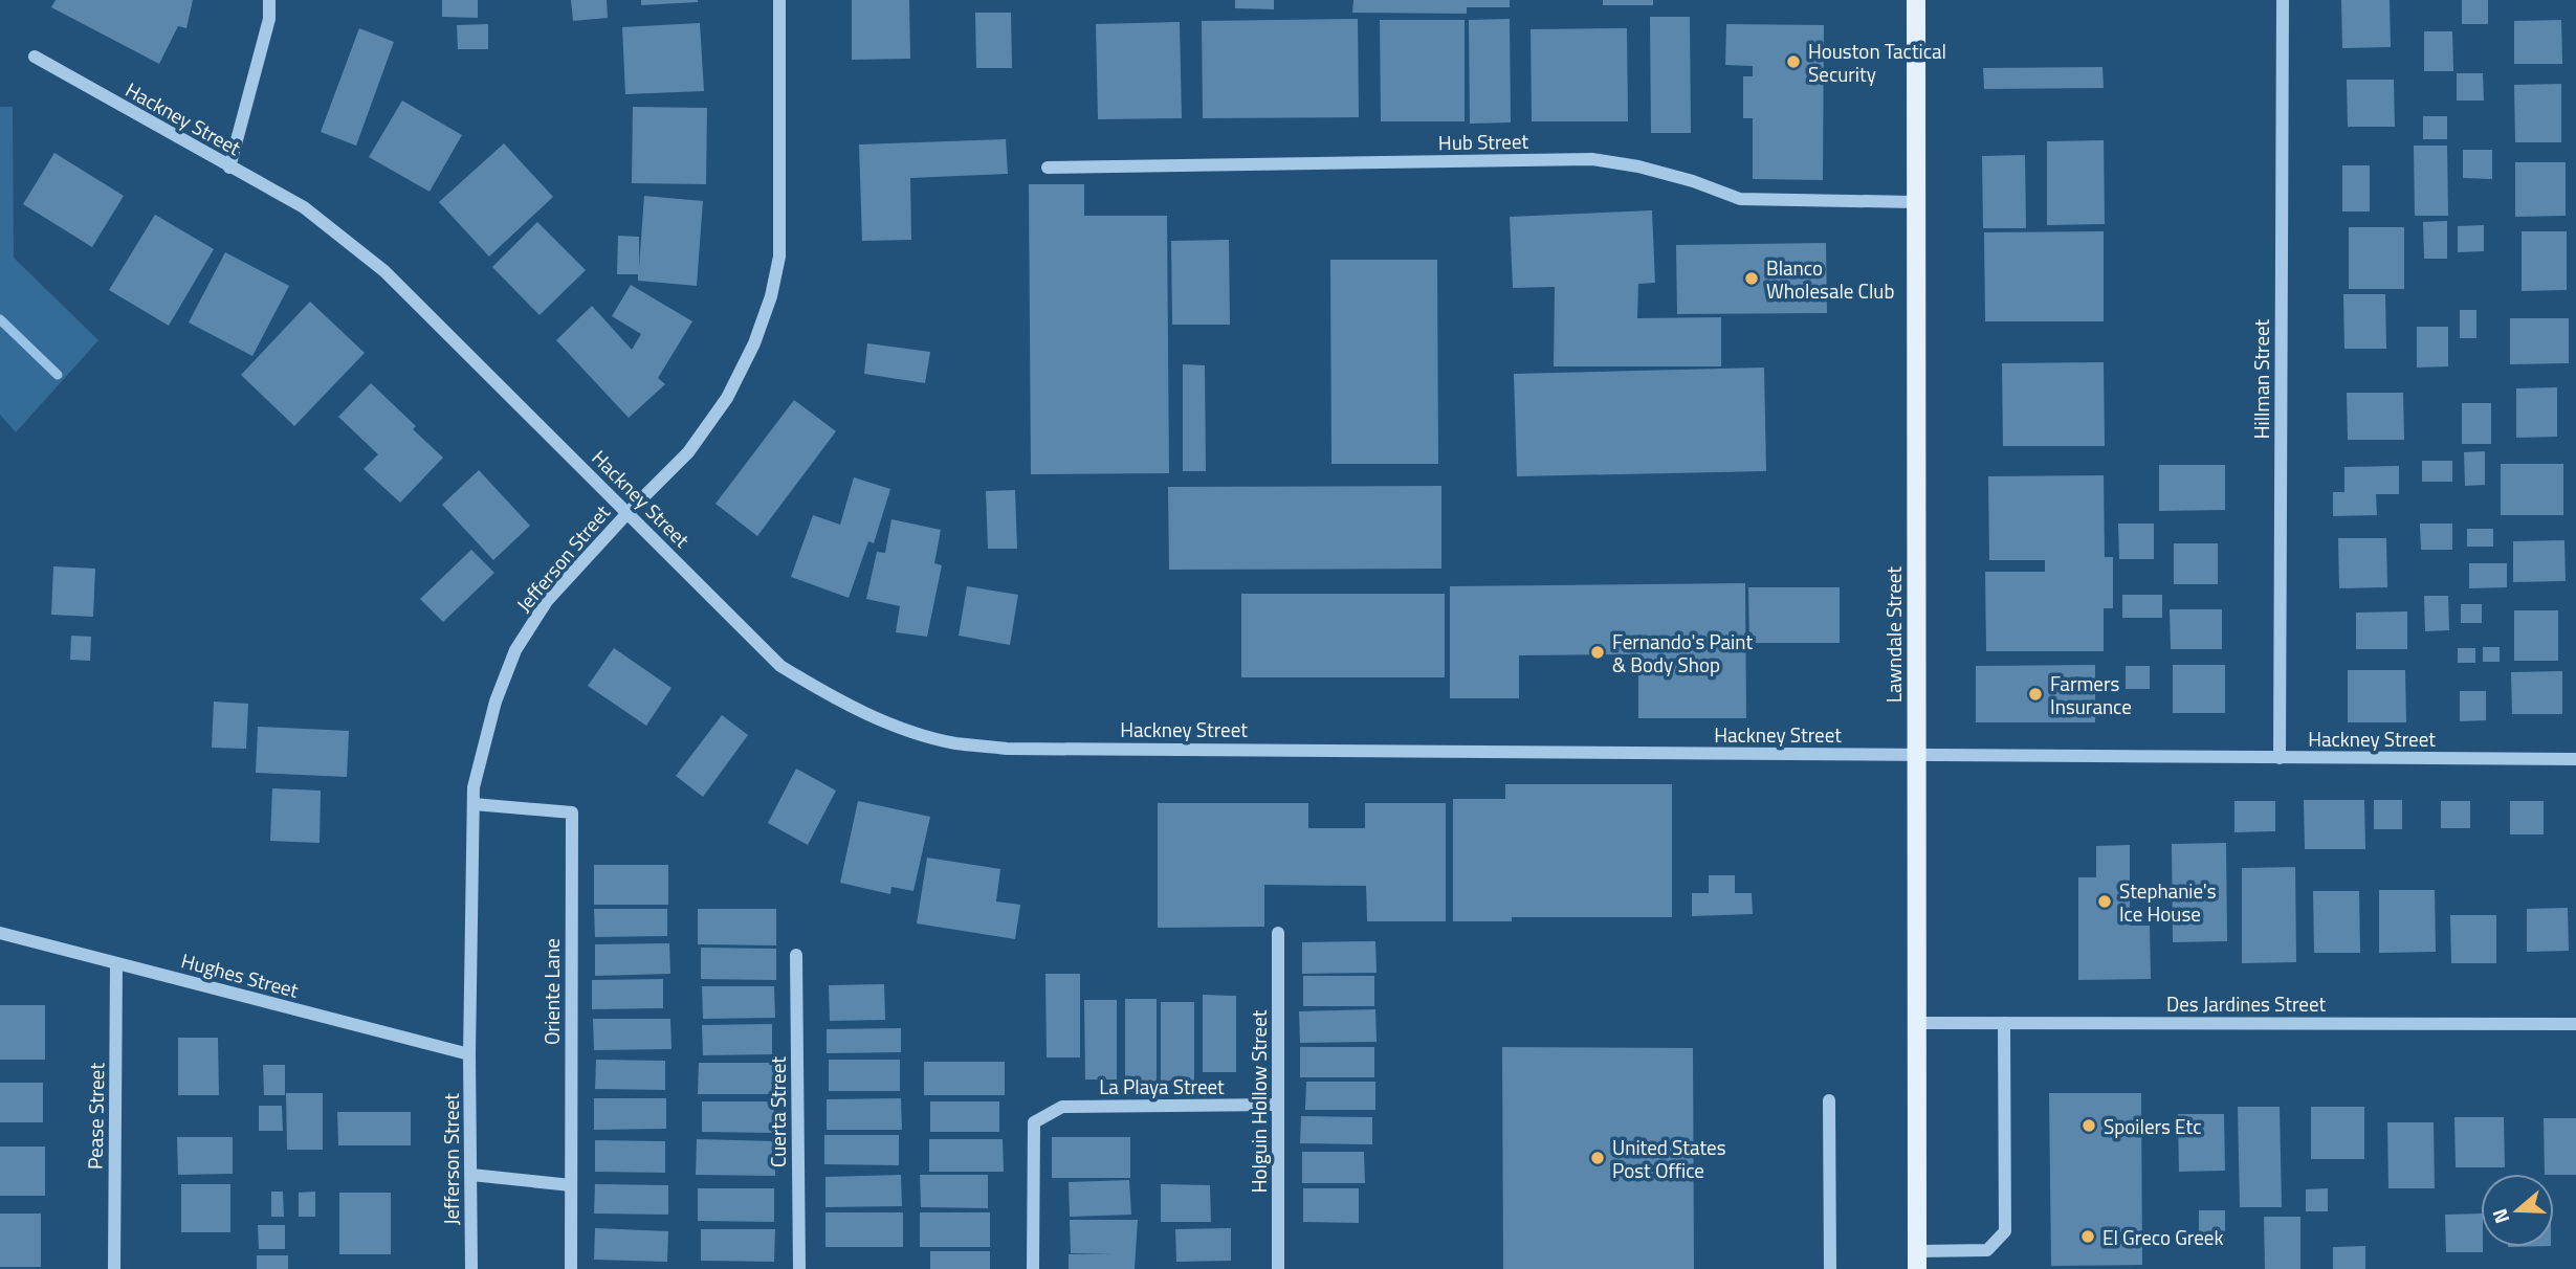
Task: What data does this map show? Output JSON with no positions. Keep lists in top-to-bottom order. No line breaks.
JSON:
{"streets":{"main road":["Lawndale Street"],"street":["Hackney Street","Hub Street","Hillman Street","Jefferson Street","Hughes Street","Oriente Lane","Des Jardines Street","La Playa Street","Holguin Hollow Street","Cuerta Street","Pease Street"]},"crossings":[["Hackney Street","Hillman Street"],["Hackney Street","Jefferson Street"],["Hackney Street","Lawndale Street"],["Hub Street","Lawndale Street"],["Jefferson Street","Hughes Street"],["Jefferson Street","Oriente Lane"],["Lawndale Street","Des Jardines Street"],["Hughes Street","Pease Street"],["La Playa Street","Holguin Hollow Street"]],"places":["Houston Tactical Security","Blanco Wholesale Club","Fernando's Paint & Body Shop","Farmers Insurance","Stephanie's Ice House","Spoilers Etc","United States Post Office","El Greco Greek"],"north":"left"}
